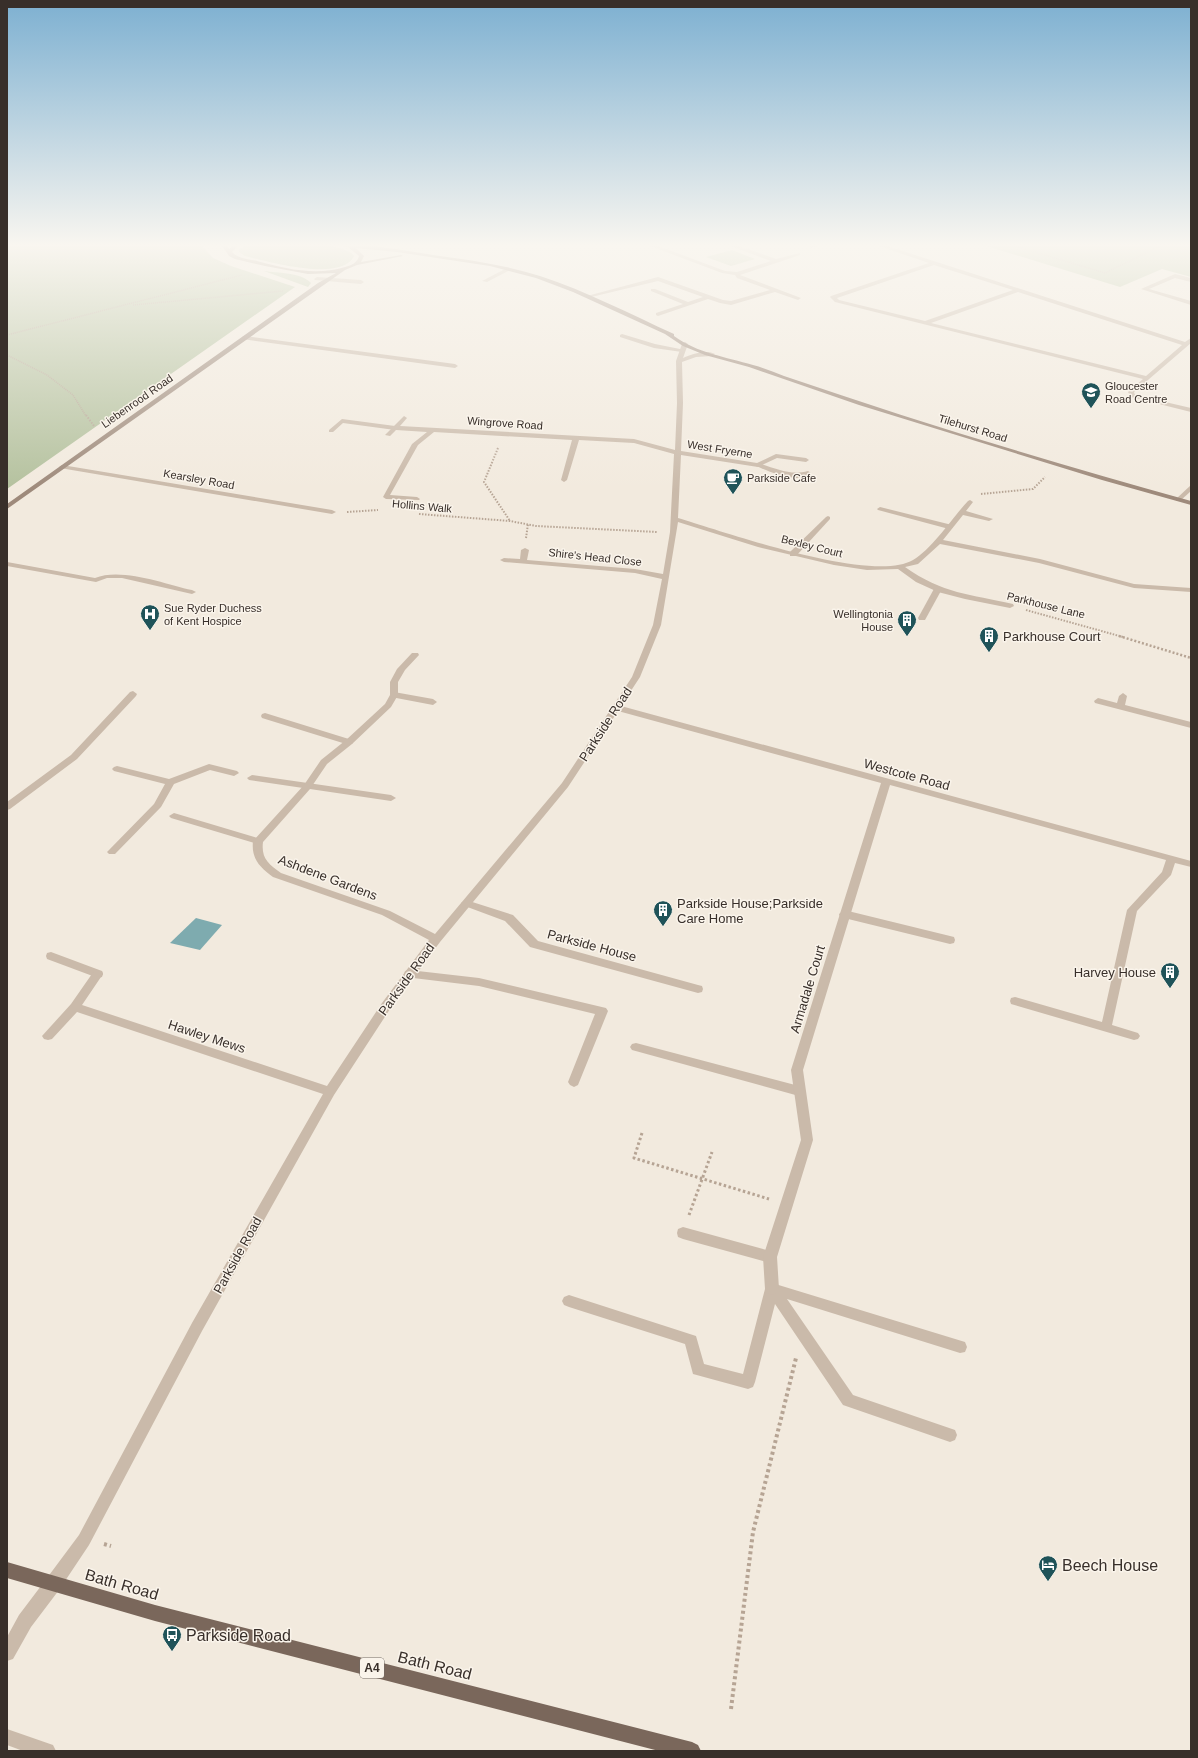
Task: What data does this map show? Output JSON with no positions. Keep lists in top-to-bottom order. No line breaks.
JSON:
{"streets":{"main road":["Bath Road","A4"],"street":["Liebenrood Road","Wingrove Road","Tilehurst Road","West Fryerne","Kearsley Road","Bexley Court","Shire's Head Close","Parkhouse Lane","Parkside Road","Westcote Road","Ashdene Gardens","Parkside House","Armadale Court","Hawley Mews"],"path":["Hollins Walk"]},"crossings":[["Liebenrood Road","Kearsley Road"],["Wingrove Road","West Fryerne"],["Wingrove Road","Parkside Road"],["Tilehurst Road","Parkside Road"],["West Fryerne","Parkside Road"],["Kearsley Road","Hollins Walk"],["Hollins Walk","Parkside Road"],["Bexley Court","Parkhouse Lane"],["Bexley Court","Parkside Road"],["Shire's Head Close","Parkside Road"],["Parkside Road","Westcote Road"],["Parkside Road","Ashdene Gardens"],["Parkside Road","Parkside House"],["Parkside Road","Hawley Mews"],["Parkside Road","Bath Road"],["Westcote Road","Armadale Court"]],"places":{"school or university":["Gloucester Road Centre"],"cafe":["Parkside Cafe"],"hospital":["Sue Ryder Duchess of Kent Hospice"],"building":["Wellingtonia House","Parkhouse Court","Parkside House;Parkside Care Home","Harvey House"],"hotel":["Beech House"],"bus stop":["Parkside Road"]}}
